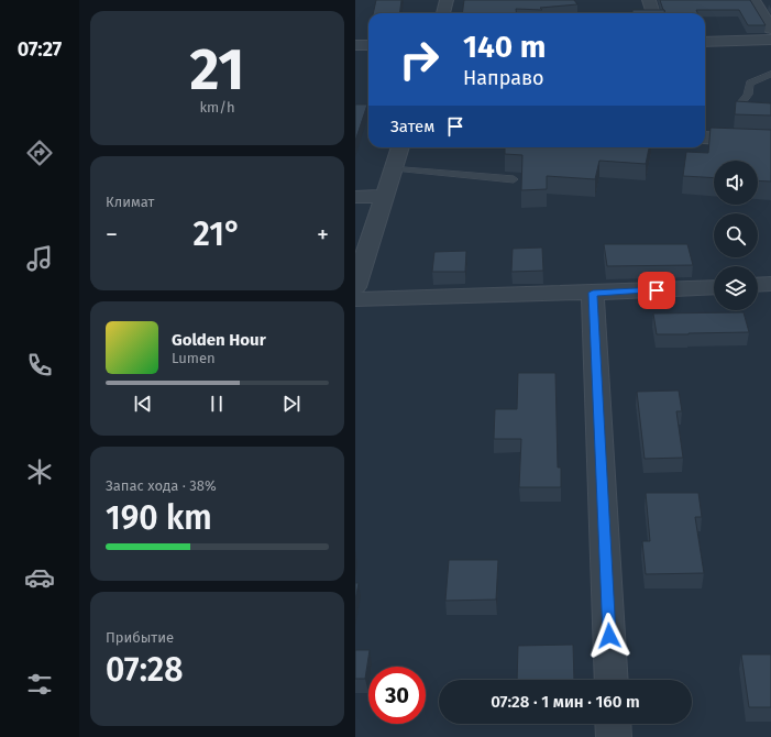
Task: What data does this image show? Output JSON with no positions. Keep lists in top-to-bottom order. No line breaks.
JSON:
{"page":{"tabs":"07:27","tile":[["21","km/h"],"Климат",["Запас хода · 38%","190 km"],["Прибытие","07:28"]],"turn":["140 m","Направо"],"then":"Затем","heat":["−","21°","+"],"song":["Golden Hour","Lumen"],"limit":"30","trip":"07:28 · 1 мин · 160 m"}}
